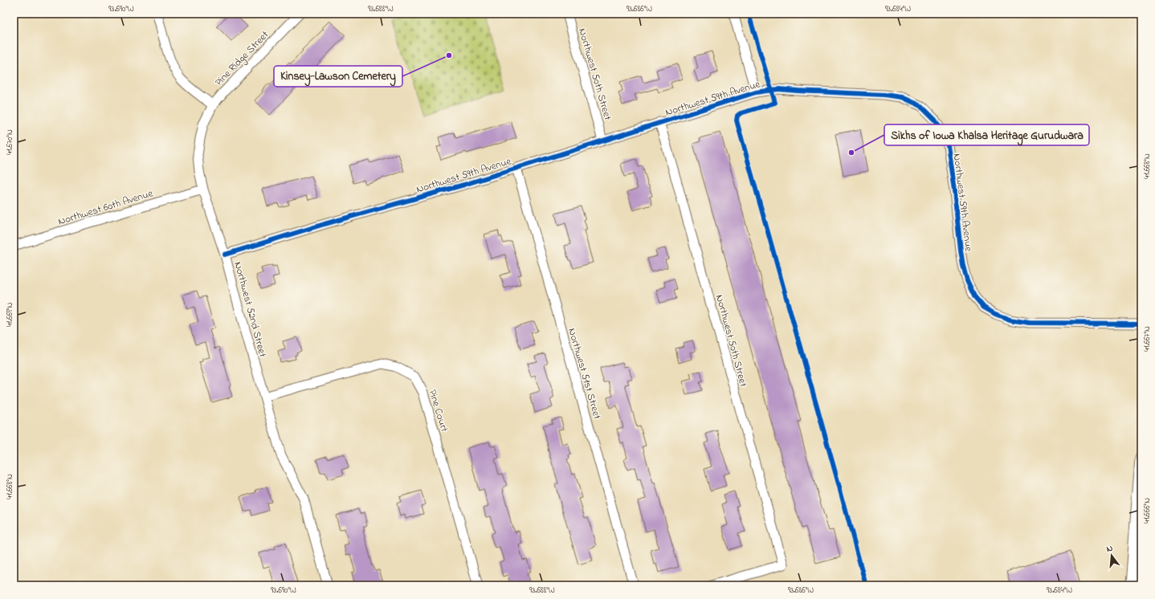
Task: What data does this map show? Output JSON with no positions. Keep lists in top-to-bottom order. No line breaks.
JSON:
{"streets":{"street":["Pine Ridge Street","Northwest 50th Street","Northwest 59th Avenue","Northwest 60th Avenue","Northwest 52nd Street","Northwest 51st Street","Pine Court"]},"crossings":[["Pine Ridge Street","Northwest 52nd Street"],["Northwest 50th Street","Northwest 59th Avenue"],["Northwest 59th Avenue","Northwest 52nd Street"],["Northwest 59th Avenue","Northwest 51st Street"],["Northwest 60th Avenue","Northwest 52nd Street"],["Northwest 52nd Street","Pine Court"]],"places":["Kinsey-Lawson Cemetery","Sikhs of Iowa Khalsa Heritage Gurudwara"],"north":"top","coordinates":["93.690°W","93.688°W","93.686°W","93.684°W","41.670°N","41.668°N","41.669°N","41.667°N","41.666°N"]}
